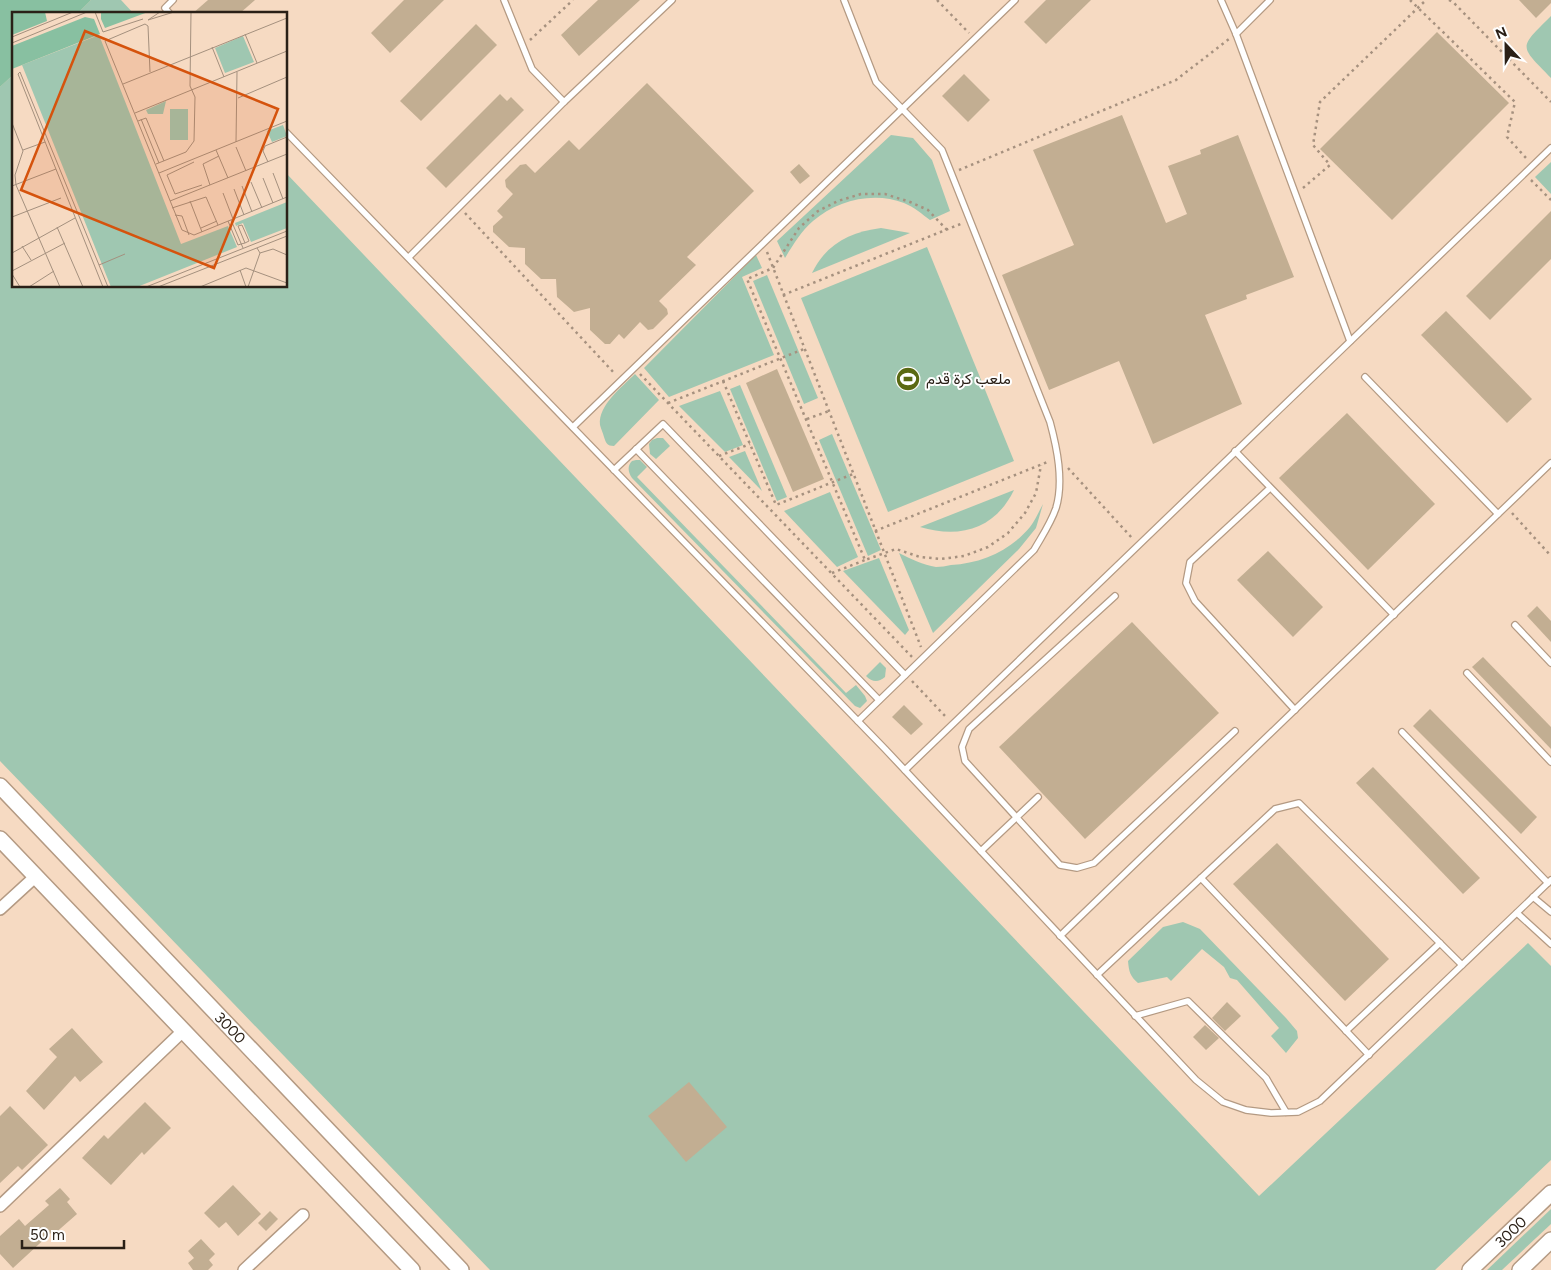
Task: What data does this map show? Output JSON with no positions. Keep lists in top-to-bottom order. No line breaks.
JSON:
{"streets":{"street":["3000"]},"places":{"sports":["ملعب كرة قدم"]},"scale_bar":"50 m","north":"top"}
